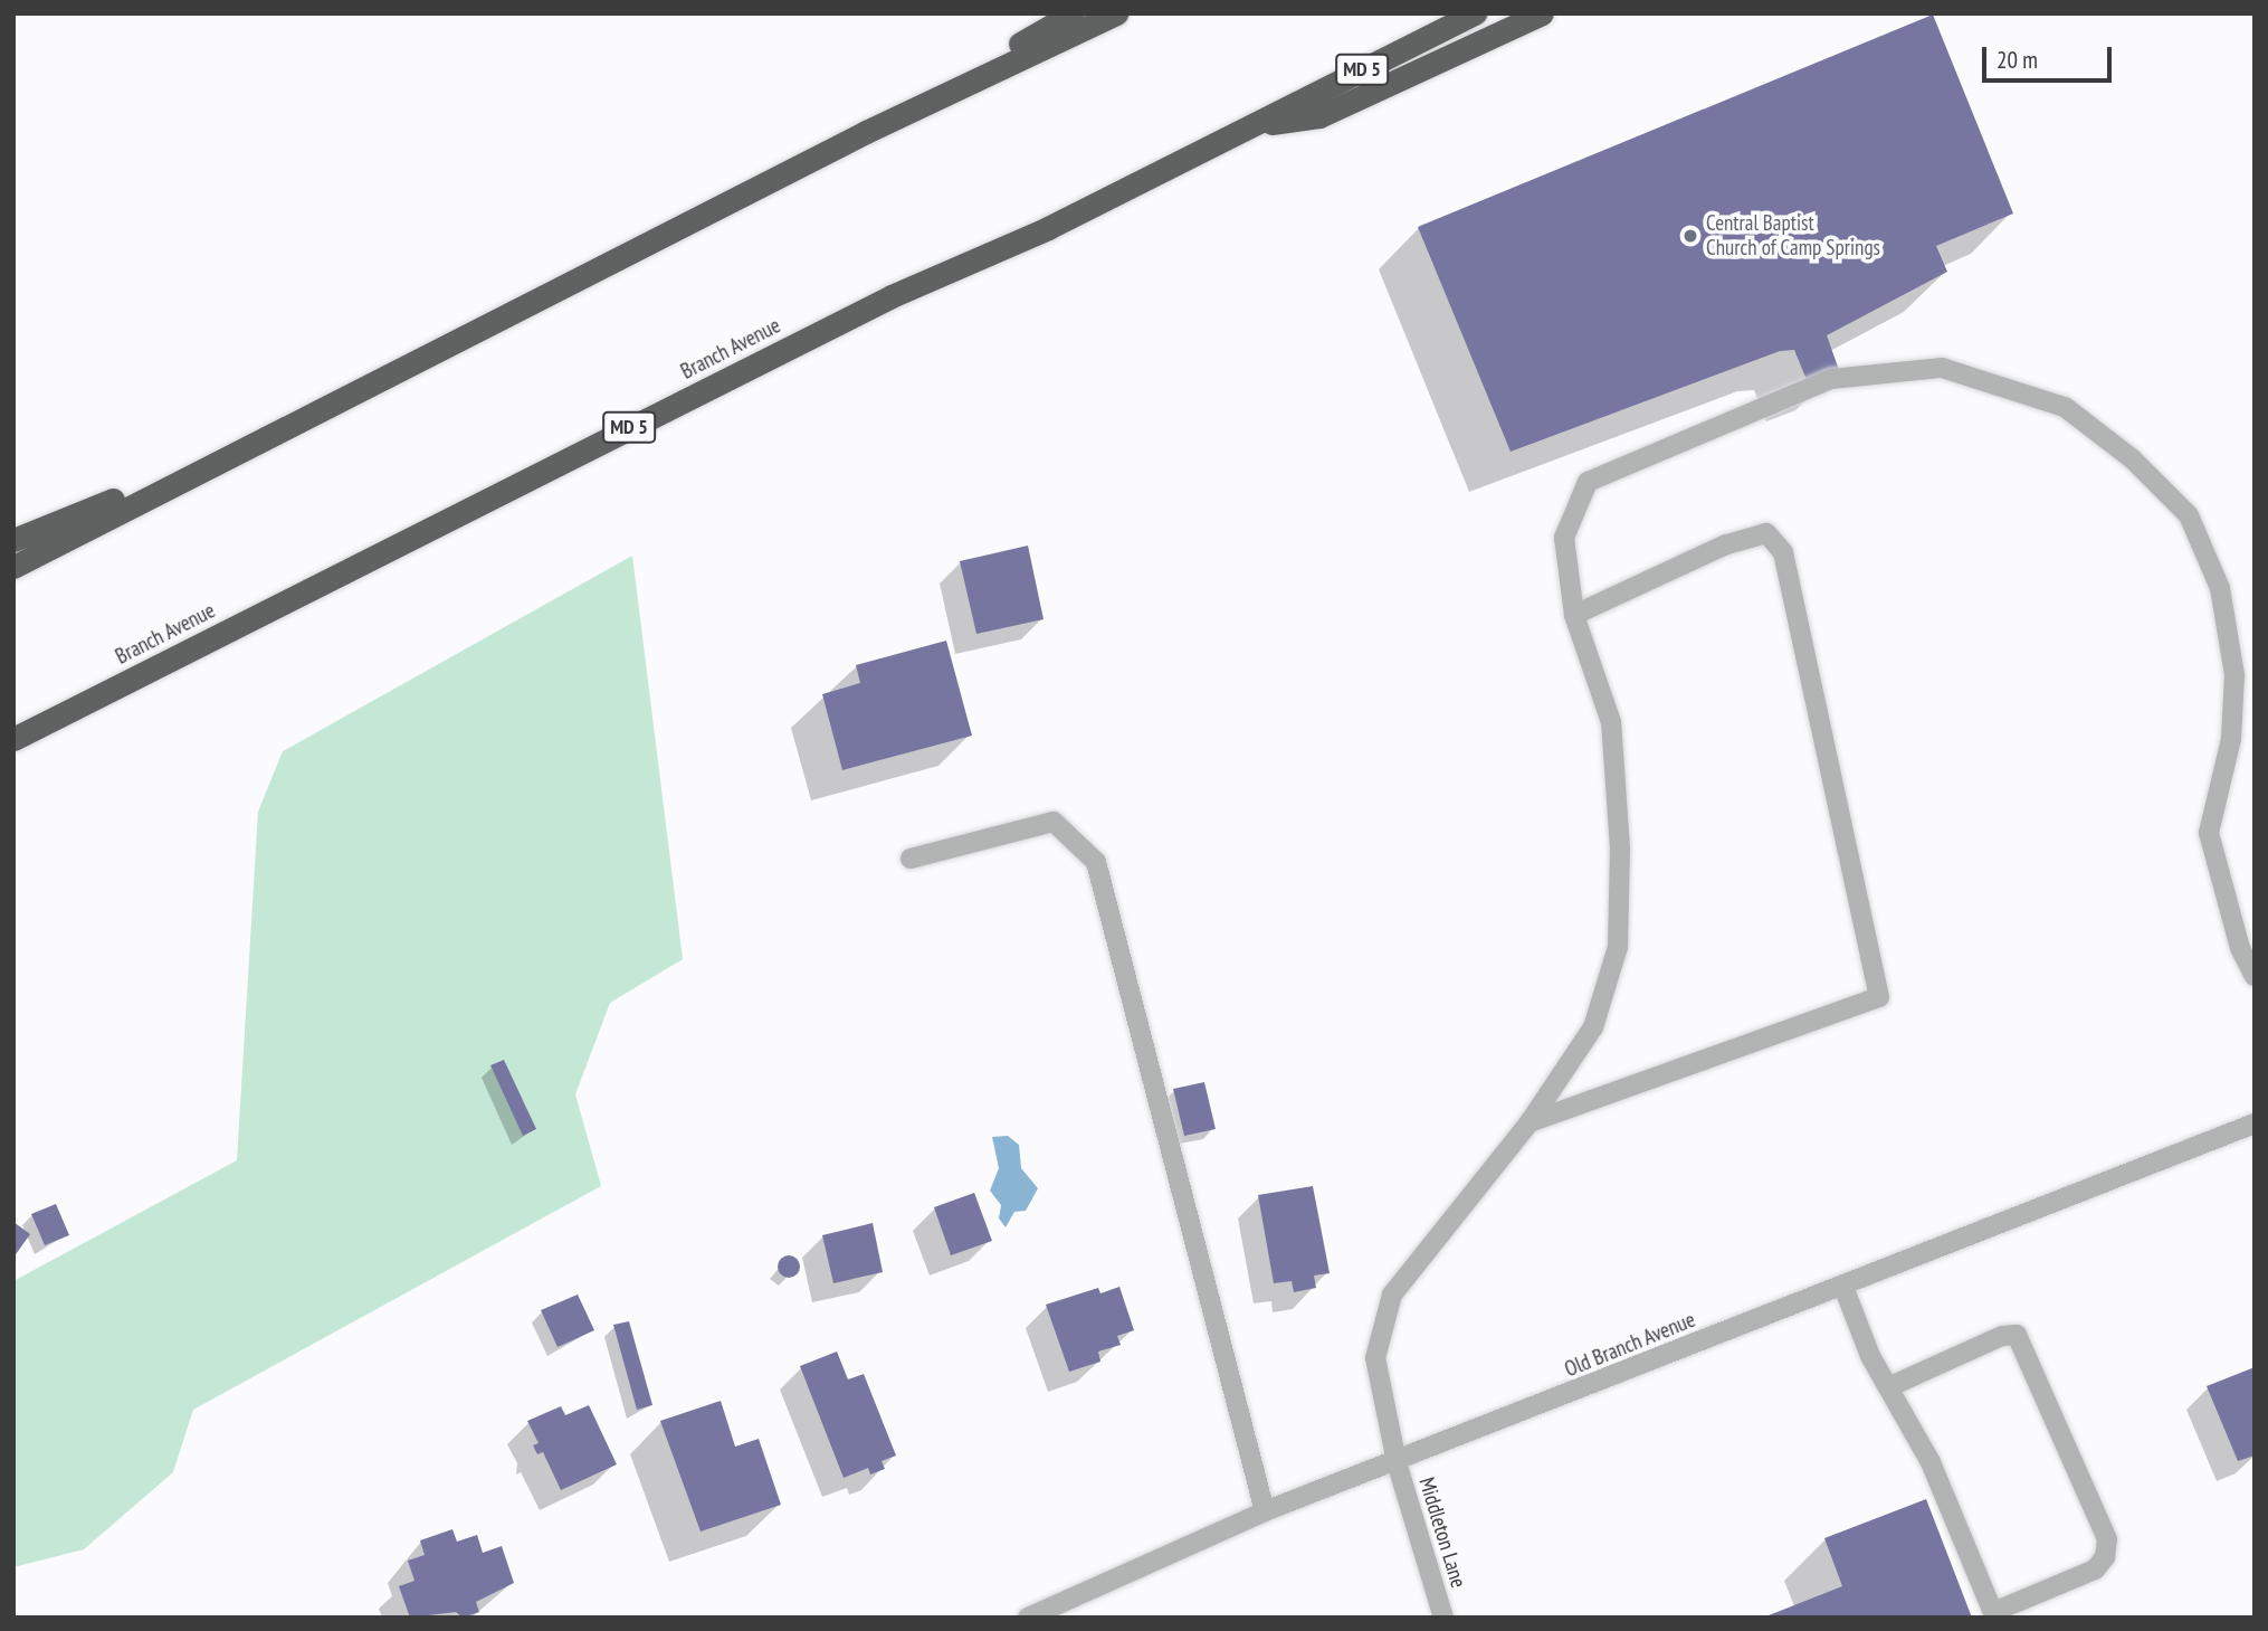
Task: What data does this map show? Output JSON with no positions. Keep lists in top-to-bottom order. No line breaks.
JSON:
{"streets":{"highway":["MD 5","Branch Avenue"],"street":["Old Branch Avenue","Middleton Lane"]},"crossings":[["Old Branch Avenue","Middleton Lane"]],"places":["Central Baptist Church of Camp Springs"],"scale_bar":"20 m"}
